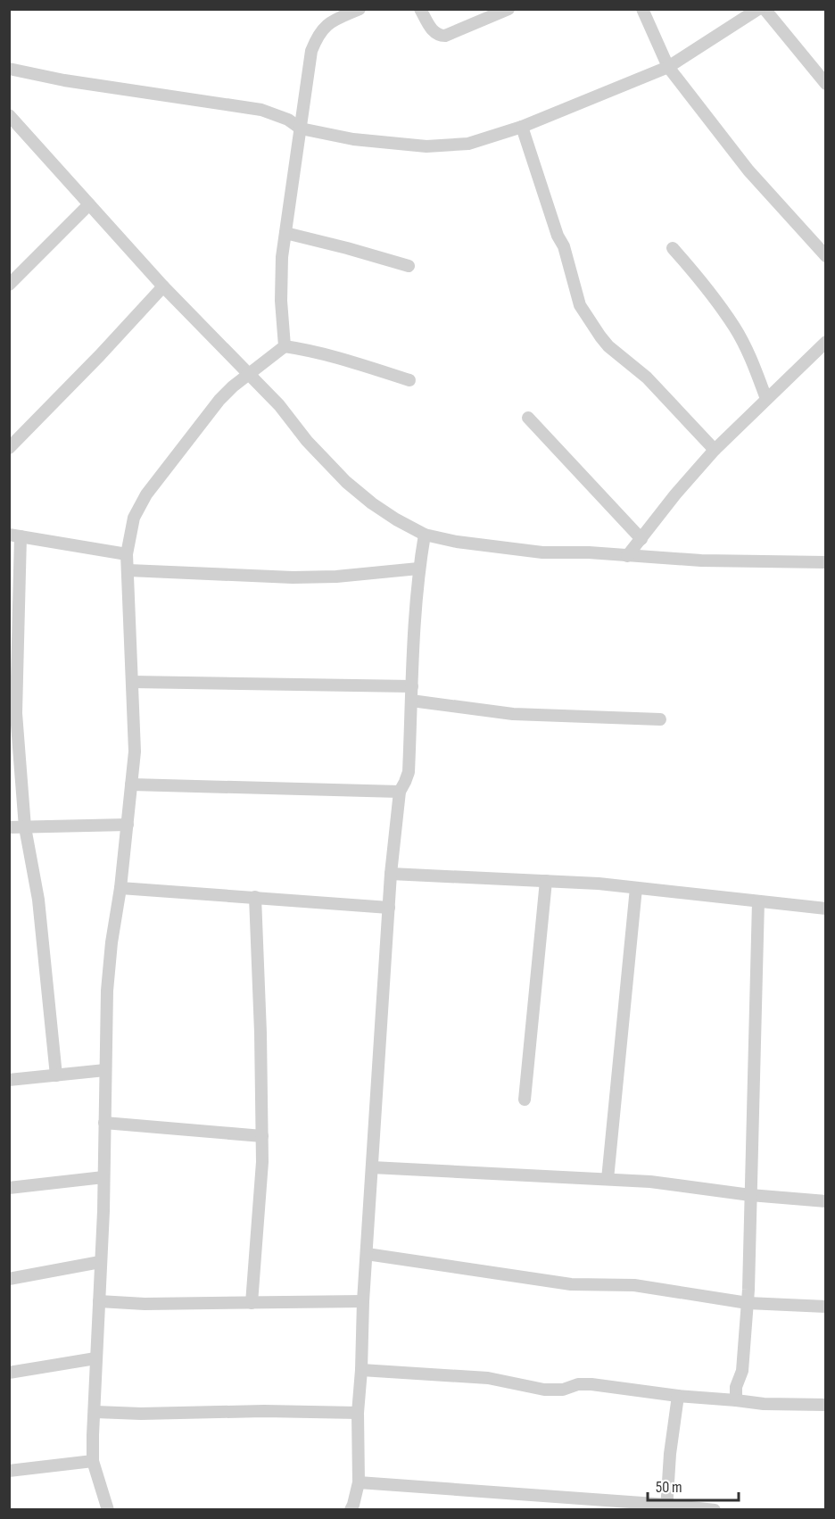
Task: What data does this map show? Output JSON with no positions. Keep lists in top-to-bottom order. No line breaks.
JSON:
{"scale_bar":"50 m"}
